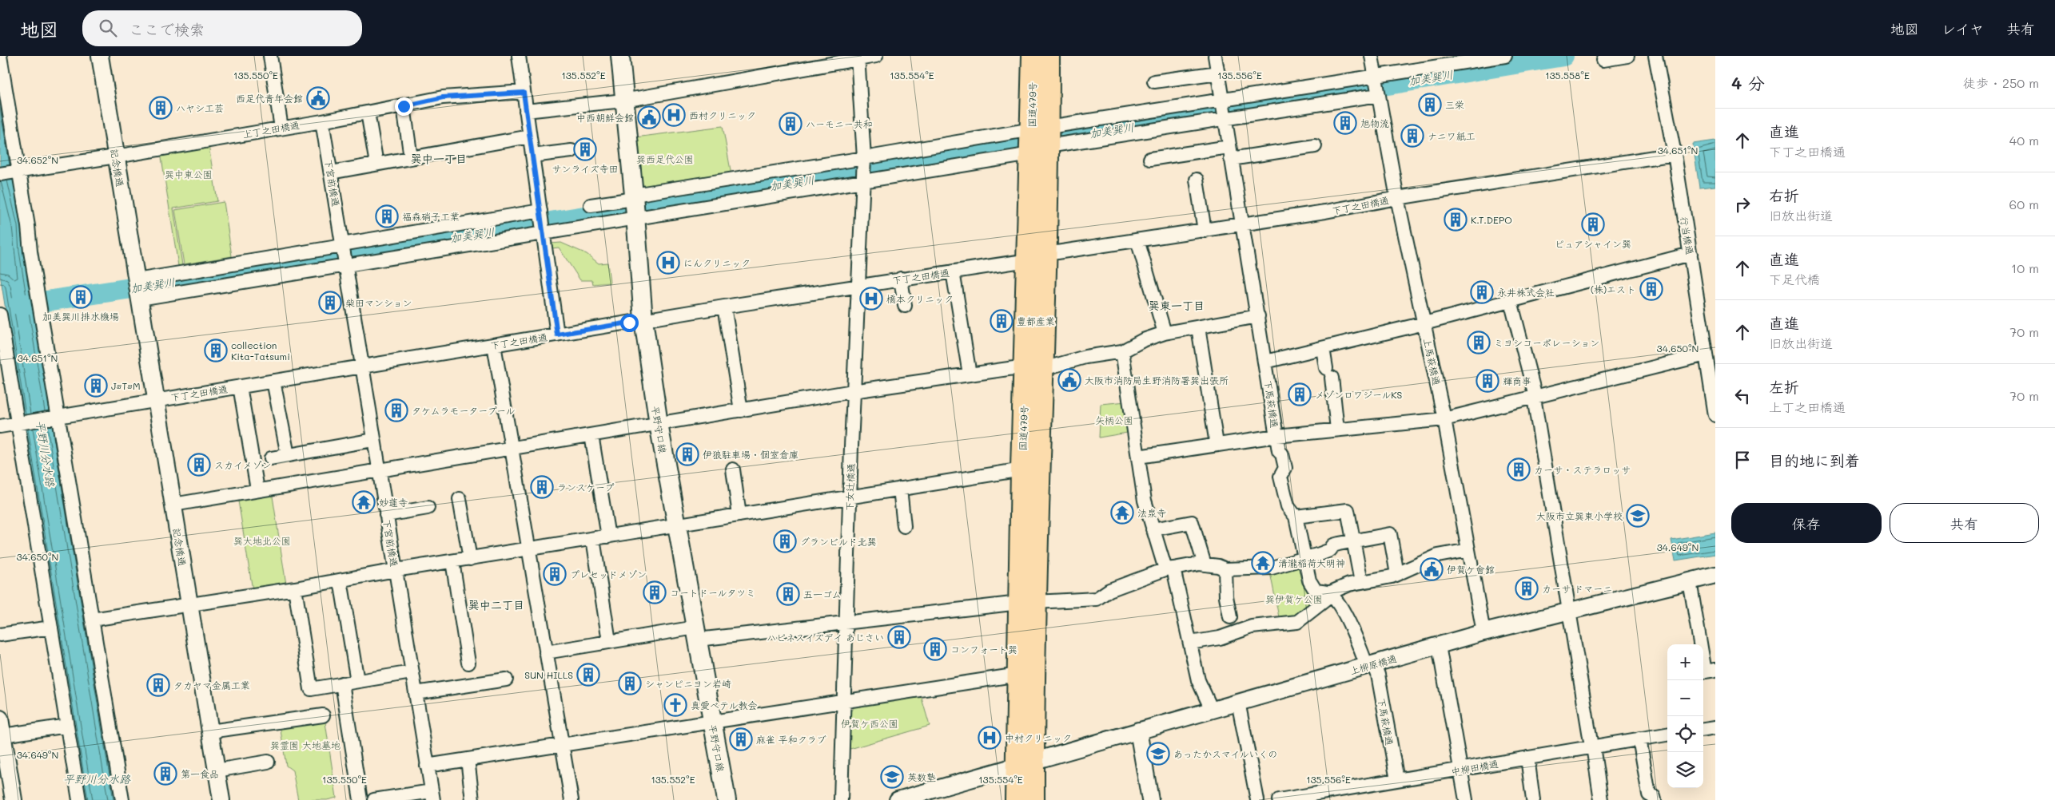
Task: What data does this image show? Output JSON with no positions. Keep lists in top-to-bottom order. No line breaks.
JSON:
{"streets":{"highway":["国道479号"],"main road":["平野守口線"],"street":["上丁之田橋通","記念橋通","下宮前橋通","下丁之田橋通","行当橋通","上馬萩橋通","下馬萩橋通","下女辻橋通","上柳原橋通","中柳田橋通"]},"crossings":[["国道479号","下丁之田橋通"],["国道479号","上柳原橋通"],["上丁之田橋通","記念橋通"],["上丁之田橋通","下宮前橋通"],["記念橋通","下丁之田橋通"],["下宮前橋通","下丁之田橋通"],["下丁之田橋通","行当橋通"],["下丁之田橋通","上馬萩橋通"],["下丁之田橋通","下馬萩橋通"],["下丁之田橋通","平野守口線"],["下丁之田橋通","下女辻橋通"],["上馬萩橋通","上柳原橋通"],["下馬萩橋通","上柳原橋通"],["下馬萩橋通","中柳田橋通"]],"districts":["巽中一丁目","巽東一丁目","巽中二丁目"],"water":["加美巽川","平野川分水路"],"parks":["巽西足代公園","巽中東公園","矢柄公園","巽大地北公園","巽伊賀ケ公園","伊賀ケ西公園","巽霊園 大地墓地"],"places":{"public building":["西足代青年会館","中西朝鮮会館","大阪市消防局生野消防署巽出張所","伊賀ケ會館"],"building":["三栄","ハヤシ工芸","旭物流","ハーモニー共和","ナニワ紙工","サンライズ寺田","福森硝子工業","K.T.DEPO","ピュアシャイン巽","(株)エスト","永井株式会社","加美巽川排水機場","柴田マンション","豊都産業","ミヨシコーポレーション","collection Kita-Tatsumi","輝商事","J•T•M","メゾンロワジールKS","タケムラモータープール","伊狼駐車場・個室倉庫","スカイメゾン","カーサ・ステラロッサ","ランスケープ","グランビルド北巽","プレセッドメゾン","カーサ ドマーニ","コートドールタツミ","五一ゴム","ハピネスイズデイ あじさい","コンフォート巽","SUN HILLS","シャンピニヨン岩崎","タカヤマ金属工業","麻雀 平和クラブ","第一食品"],"hospital":["西村クリニック","にんクリニック","橋本クリニック","中村クリニック"],"temple":["妙蓮寺","法泉寺","清瀧稲荷大明神"],"school or university":["大阪市立巽東小学校","あったかスマイルいくの","英数塾"],"church":["真愛ベテル教会"]},"page":{"header":"地図","search":"ここで検索","nav":["地図","レイヤ","共有"],"heading":["4 分","徒歩 · 250 m"],"list":[["直進","下丁之田橋通","40 m"],["右折","旧放出街道","60 m"],["直進","下足代橋","10 m"],["直進","旧放出街道","70 m"],["左折","上丁之田橋通","70 m"],"目的地に到着"],"buttons":["保存","共有"],"map_buttons":["+","−"]},"coordinates":["135.550°E","135.552°E","135.554°E","135.556°E","135.558°E","34.651°N","34.652°N","34.650°N","34.649°N"]}
